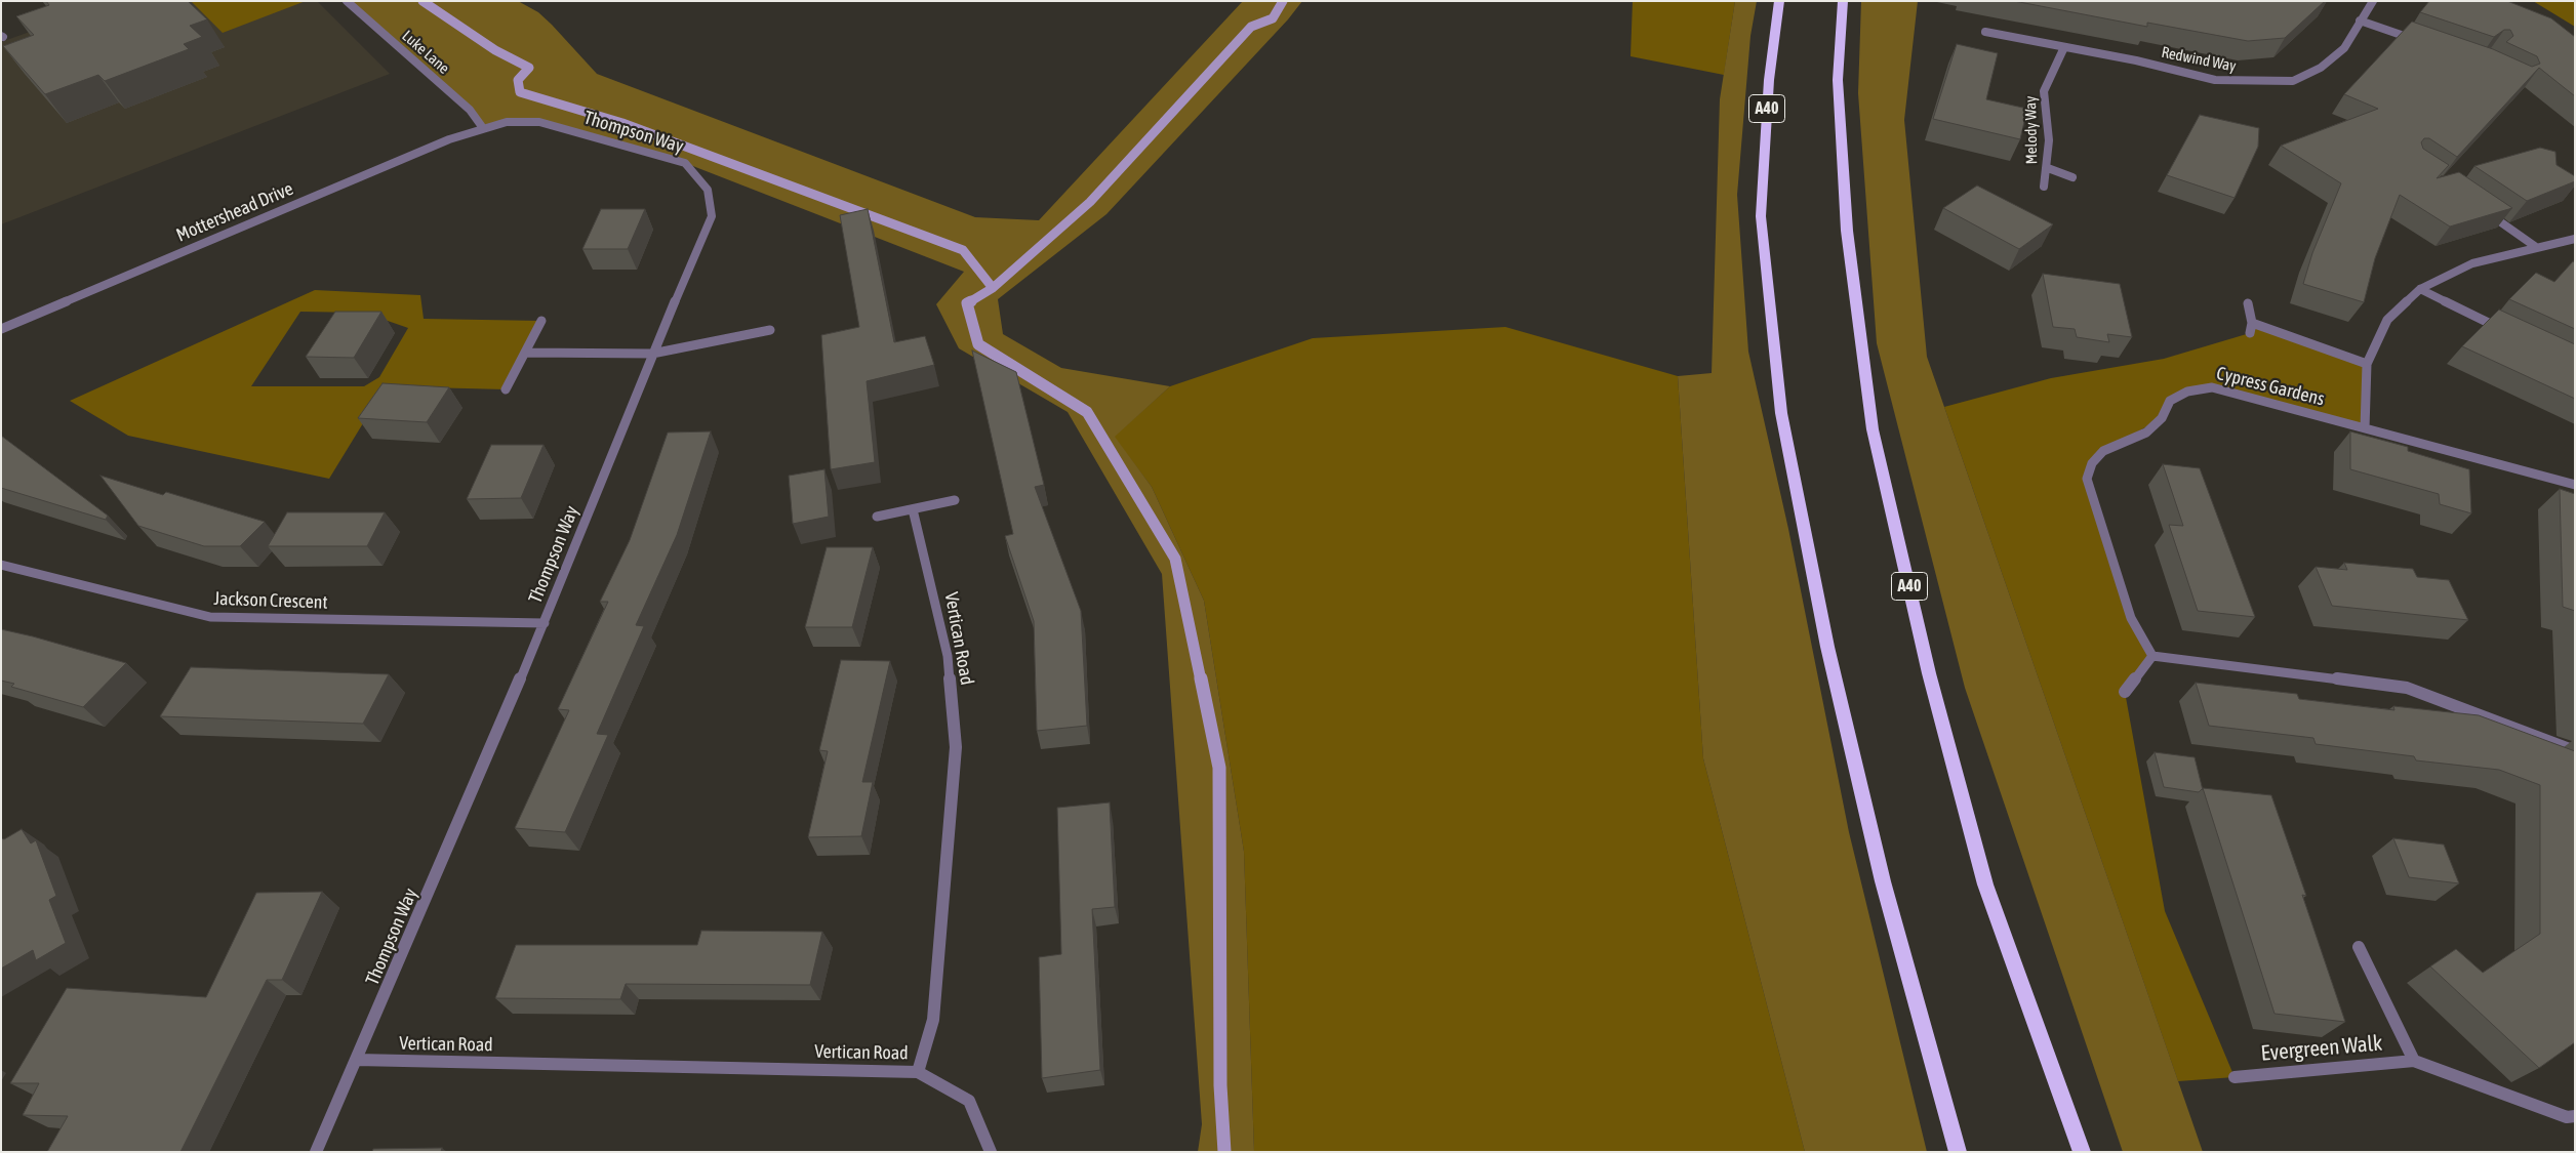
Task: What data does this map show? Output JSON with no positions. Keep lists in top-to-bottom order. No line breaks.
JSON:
{"streets":{"highway":["A40"],"street":["Luke Lane","Redwind Way","Melody Way","Thompson Way","Mottershead Drive","Cypress Gardens","Jackson Crescent","Vertican Road","Evergreen Walk"]},"crossings":[["Luke Lane","Thompson Way"],["Luke Lane","Mottershead Drive"],["Redwind Way","Melody Way"],["Thompson Way","Mottershead Drive"],["Thompson Way","Jackson Crescent"],["Thompson Way","Vertican Road"]]}
